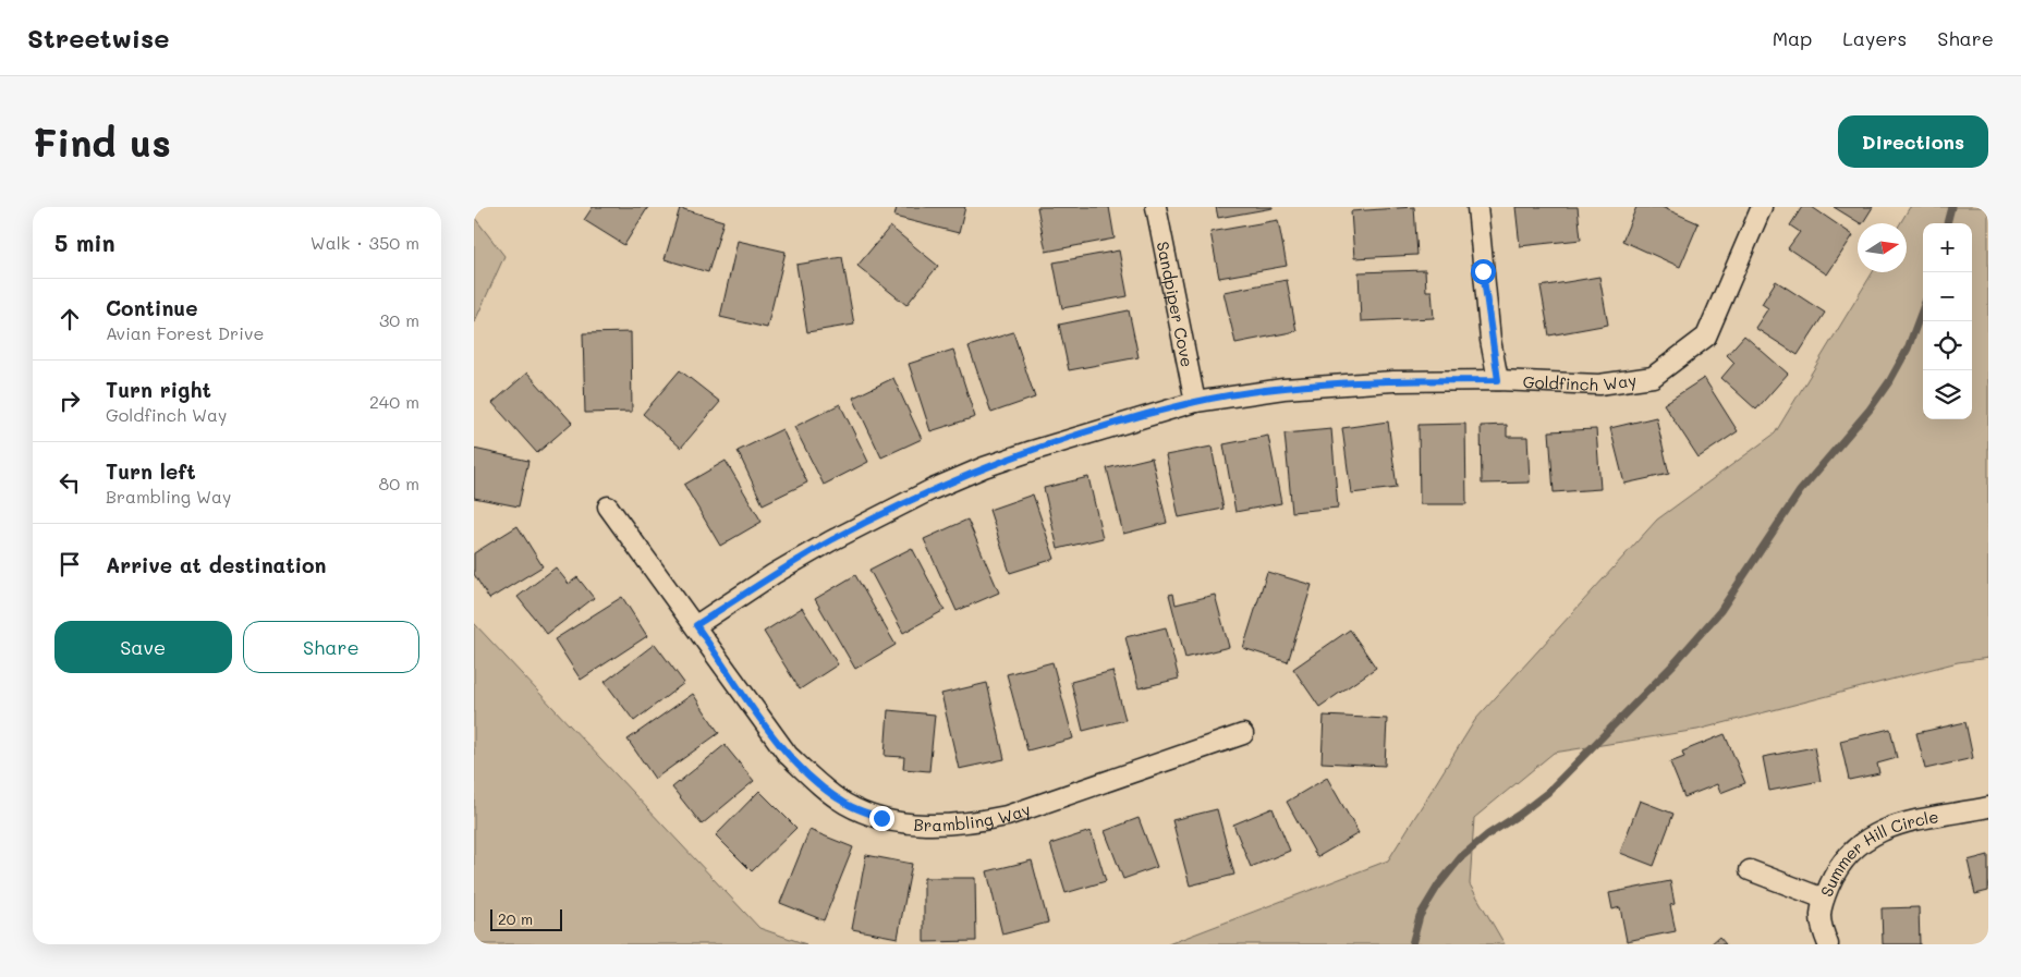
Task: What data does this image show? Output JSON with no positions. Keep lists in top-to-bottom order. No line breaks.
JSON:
{"streets":{"street":["Sandpiper Cove","Goldfinch Way","Brambling Way","Summer Hill Circle"]},"crossings":[["Sandpiper Cove","Goldfinch Way"],["Goldfinch Way","Brambling Way"]],"scale_bar":"20 m","north":"right","page":{"header":"Streetwise","nav":["Map","Layers","Share"],"buttons":["Directions",["Save","Share"]],"title":"Find us","heading":["5 min","Walk · 350 m"],"map_buttons":["+","−"],"list":[["Continue","Avian Forest Drive","30 m"],["Turn right","Goldfinch Way","240 m"],["Turn left","Brambling Way","80 m"],"Arrive at destination"],"scale":"20 m"}}
